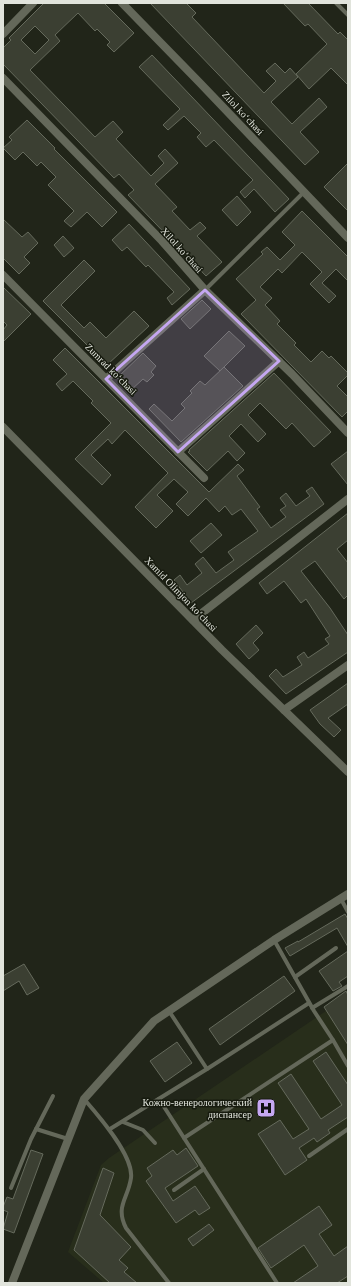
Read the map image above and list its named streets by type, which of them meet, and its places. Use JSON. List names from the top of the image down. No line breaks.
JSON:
{"streets":{"street":["Zilol koʻchasi","Xilol koʻchasi","Zumrad koʻchasi","Xamid Olimjon koʻchasi"]},"places":{"hospital":["Кожно-венерологический диспансер"]}}
